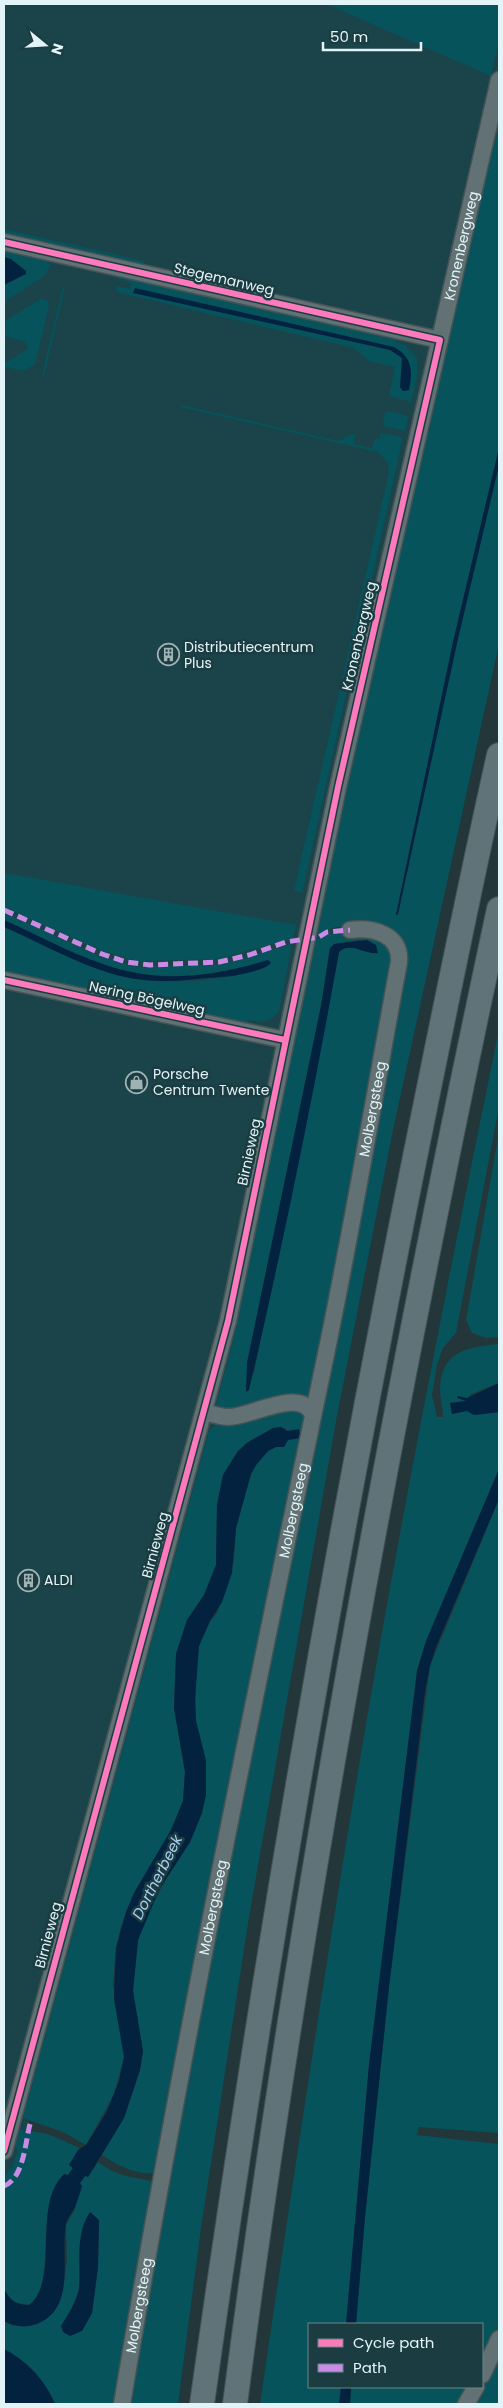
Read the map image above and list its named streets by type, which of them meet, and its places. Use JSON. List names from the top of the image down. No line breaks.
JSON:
{"streets":{"street":["Kronenbergweg","Stegemanweg","Nering Bögelweg","Molbergsteeg","Birnieweg"]},"crossings":[["Kronenbergweg","Stegemanweg"],["Kronenbergweg","Birnieweg"],["Nering Bögelweg","Birnieweg"]],"water":["Dortherbeek"],"places":{"building":["Distributiecentrum Plus","ALDI"],"shop":["Porsche Centrum Twente"]},"legend":["Cycle path","Path"],"scale_bar":"50 m","north":"right"}
